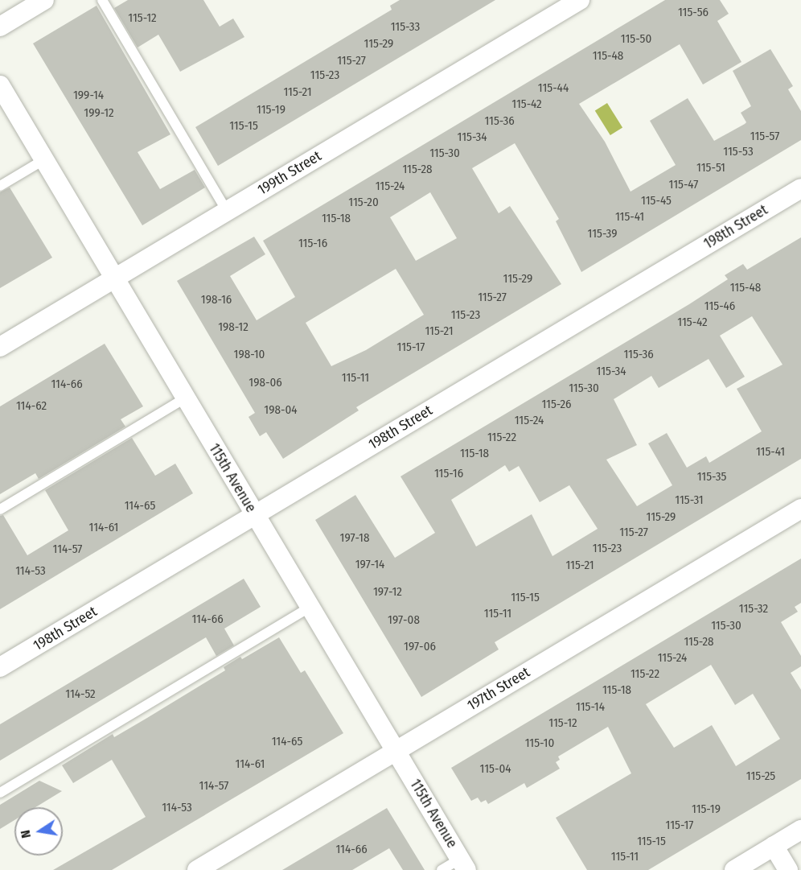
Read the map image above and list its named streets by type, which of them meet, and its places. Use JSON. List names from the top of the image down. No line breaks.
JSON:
{"streets":{"street":["199th Street","198th Street","115th Avenue","197th Street"]},"crossings":[["199th Street","115th Avenue"],["198th Street","115th Avenue"],["115th Avenue","197th Street"]],"house_numbers":["115-56","115-12","115-33","115-50","115-29","115-48","115-27","115-23","115-44","115-21","199-14","115-42","115-19","199-12","115-36","115-15","115-57","115-34","115-53","115-30","115-51","115-28","115-47","115-24","115-45","115-20","115-41","115-18","115-39","115-16","115-29","115-48","115-27","198-16","115-46","115-23","115-42","198-12","115-21","115-17","198-10","115-36","115-34","115-11","198-06","114-66","115-30","115-26","114-62","198-04","115-24","115-22","115-41","115-18","115-16","115-35","115-31","114-65","115-29","114-61","115-27","197-18","115-23","114-57","197-14","115-21","114-53","197-12","115-15","115-32","115-11","114-66","197-08","115-30","115-28","197-06","115-24","115-22","115-18","114-52","115-14","115-12","114-65","115-10","114-61","115-04","115-25","114-57","114-53","115-19","115-17","115-15","114-66","115-11"],"north":"left"}
